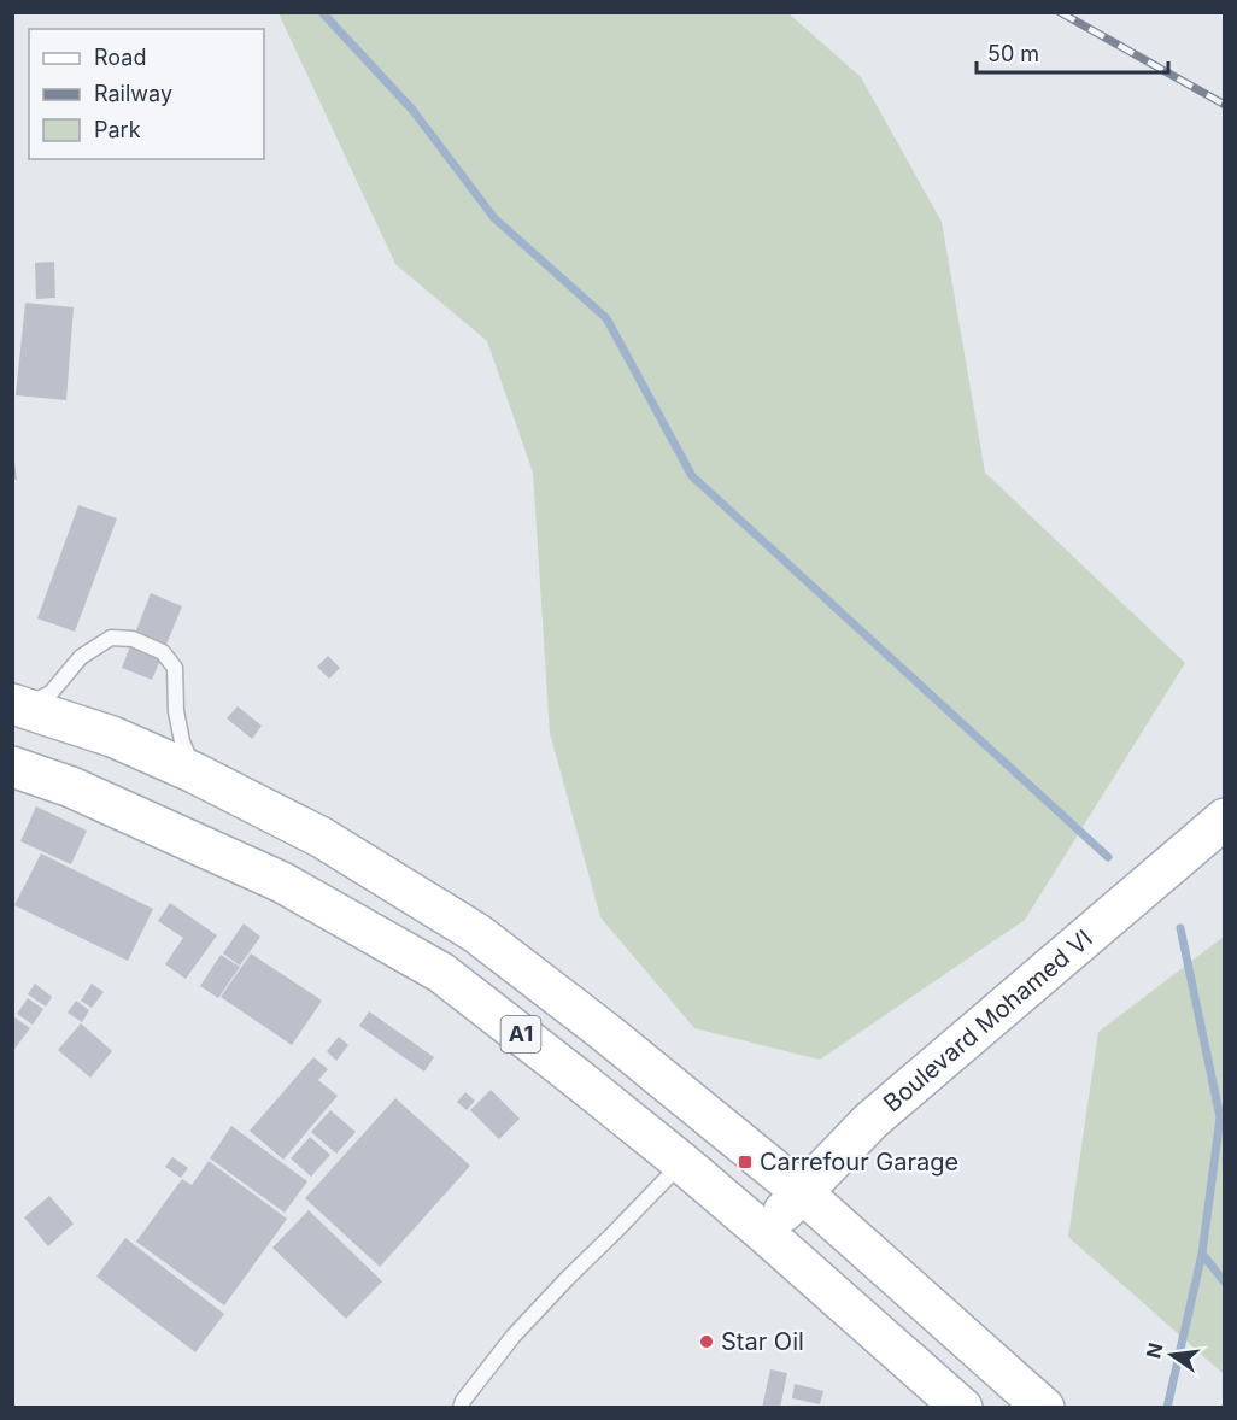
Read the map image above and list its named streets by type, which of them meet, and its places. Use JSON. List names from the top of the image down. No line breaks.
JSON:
{"streets":{"main road":["Boulevard Mohamed VI","A1"]},"crossings":[["Boulevard Mohamed VI","A1"]],"places":{"transit":["Carrefour Garage"],"other":["Star Oil"]},"legend":["Road","Railway","Park"],"scale_bar":"50 m","north":"left"}
